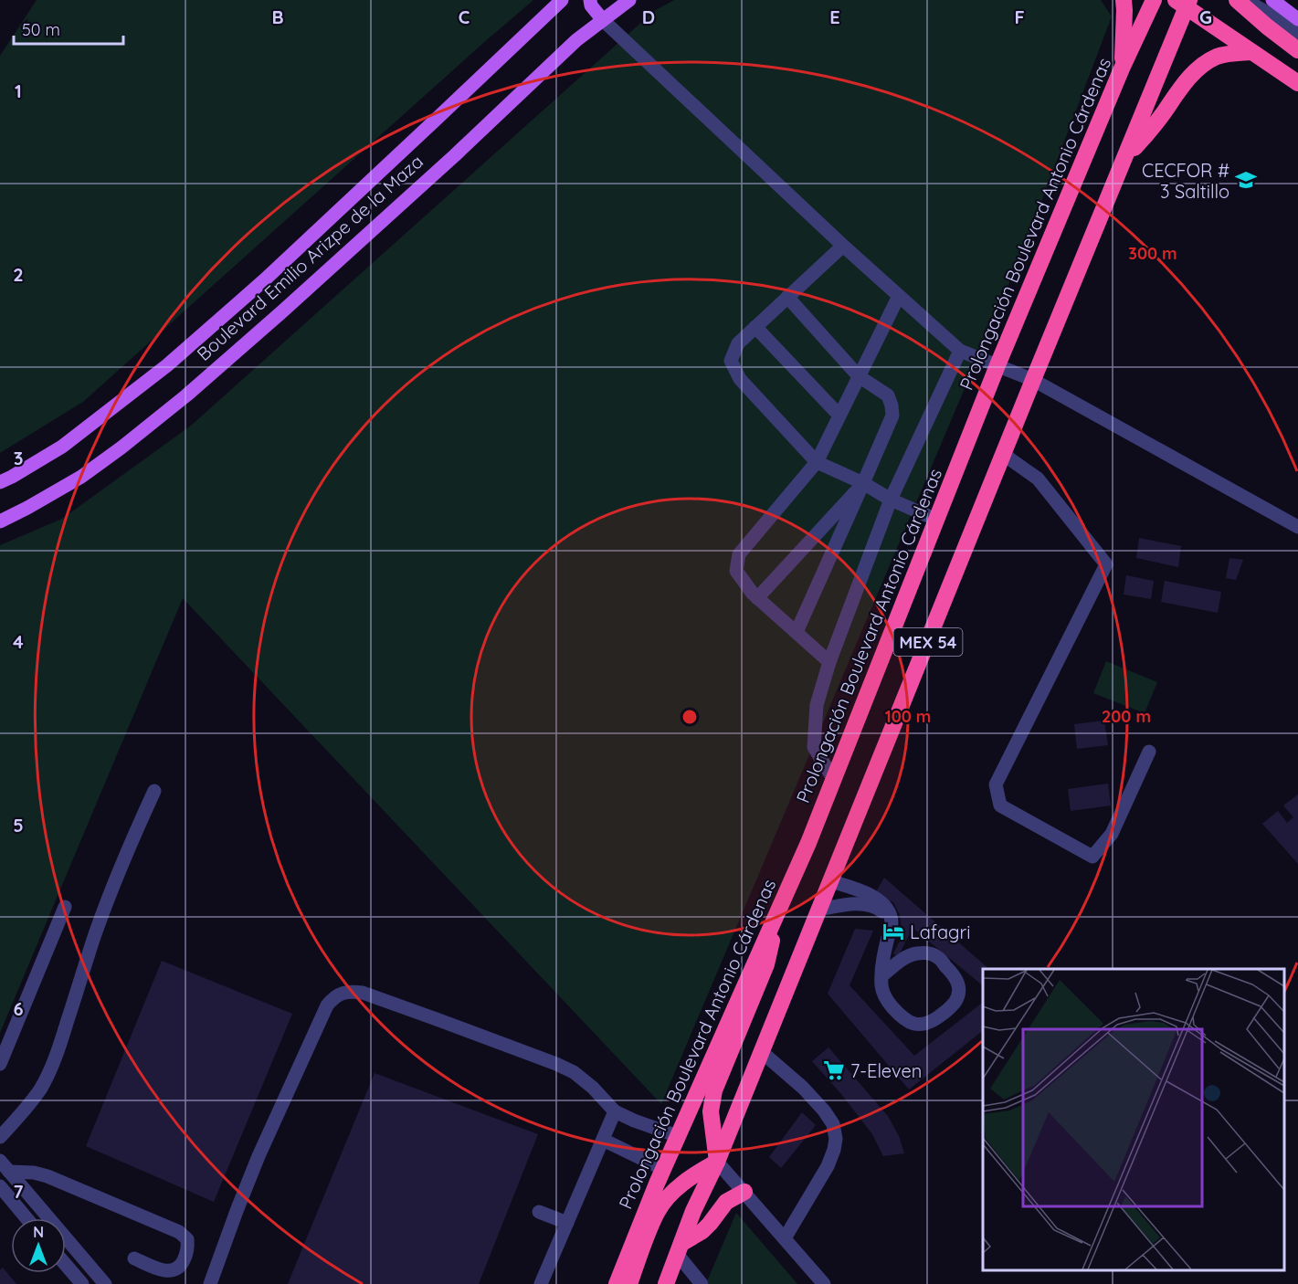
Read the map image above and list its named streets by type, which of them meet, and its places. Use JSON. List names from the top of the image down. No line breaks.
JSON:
{"streets":{"highway":["Prolongación Boulevard Antonio Cárdenas","MEX 54"],"main road":["Boulevard Emilio Arizpe de la Maza"]},"places":{"school or university":["CECFOR # 3 Saltillo"],"hotel":["Lafagri"],"supermarket":["7-Eleven"]},"scale_bar":"50 m","north":"top","grid":{"columns":["B","C","D","E","F","G"],"rows":["1","2","3","4","5","6","7"]},"rings":["300 m","100 m","200 m"]}
